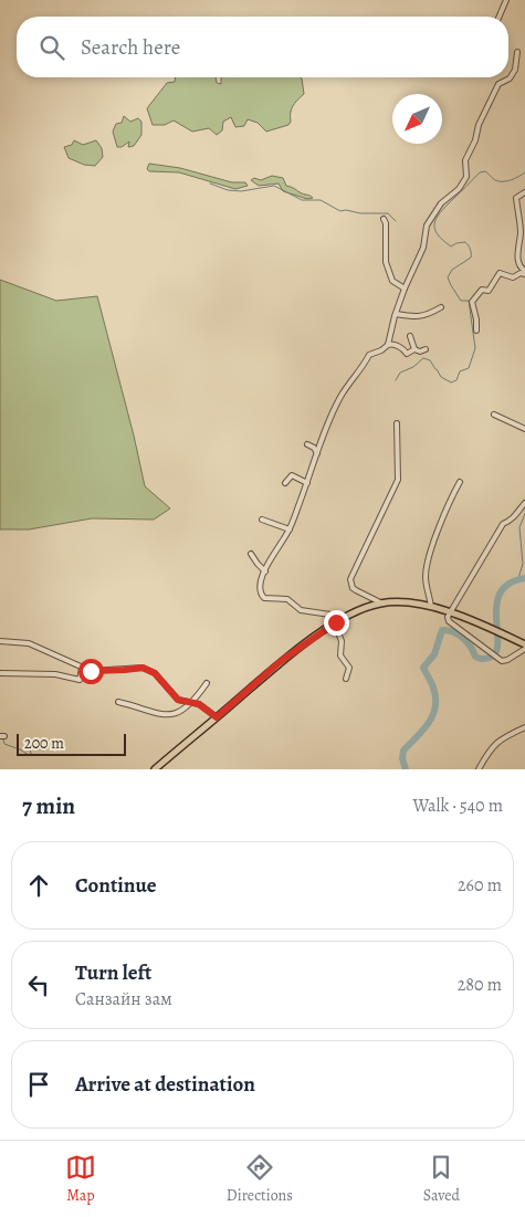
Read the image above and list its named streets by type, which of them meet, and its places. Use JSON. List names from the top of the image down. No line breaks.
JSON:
{"scale_bar":"200 m","north":"bottom left","page":{"search":"Search here","scale":"200 m","heading":["7 min","Walk · 540 m"],"list":[["Continue","260 m"],["Turn left","Санзайн зам","280 m"],"Arrive at destination"],"nav":["Map","Directions","Saved"]}}
